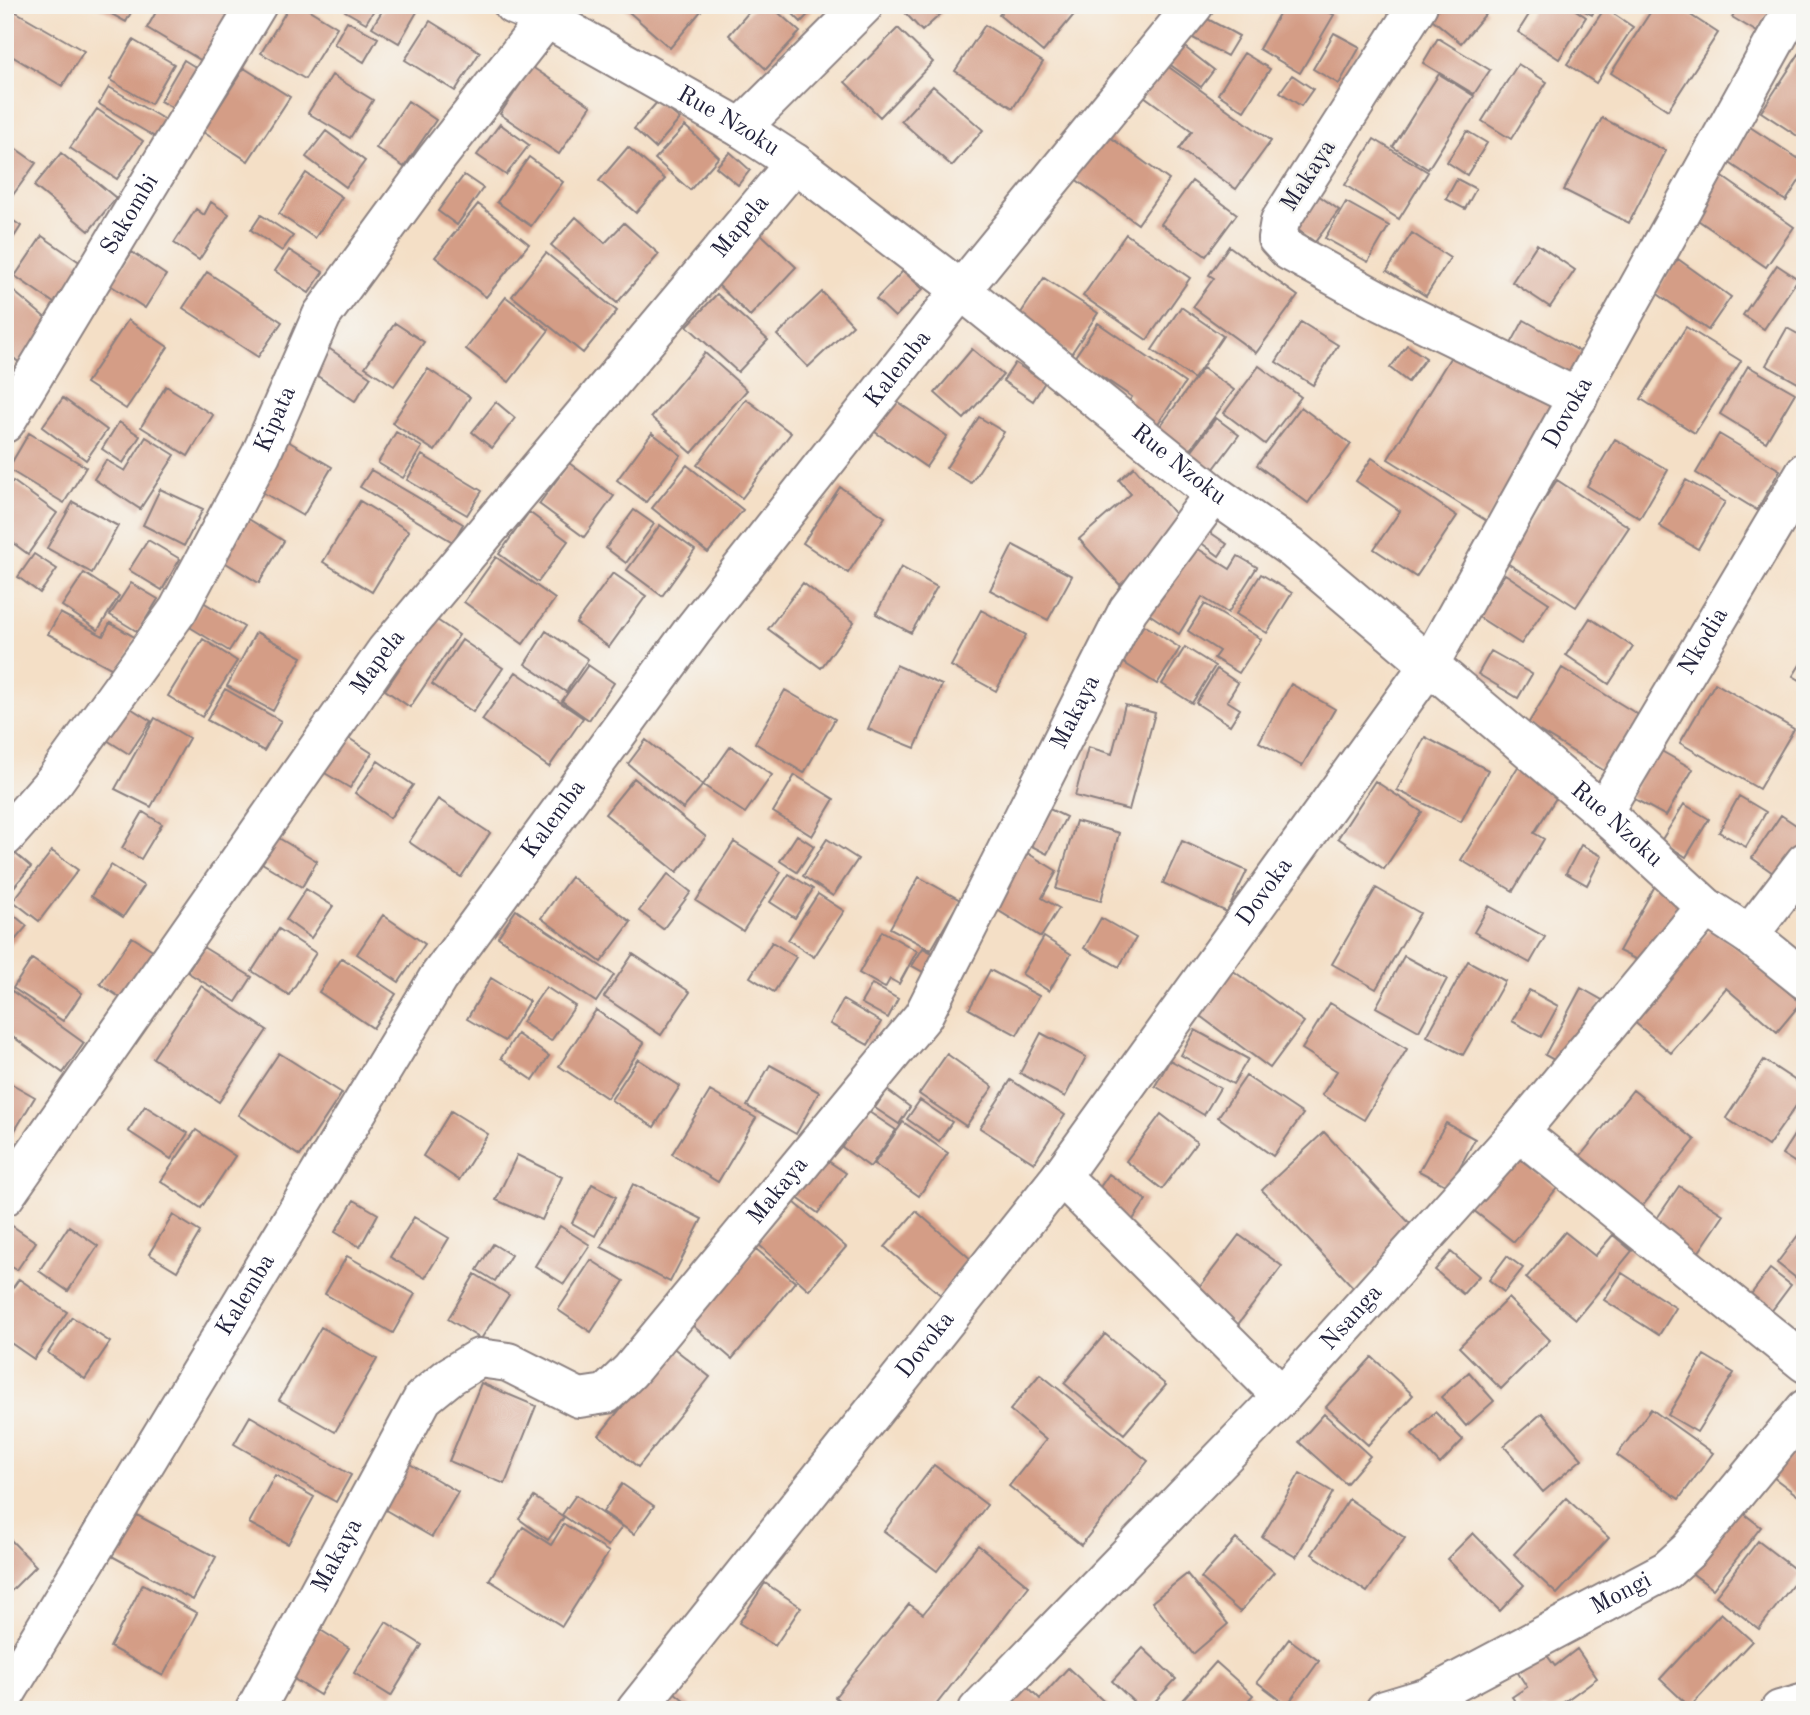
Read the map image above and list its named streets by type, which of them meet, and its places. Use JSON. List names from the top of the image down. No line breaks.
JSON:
{"streets":{"street":["Rue Nzoku","Makaya","Sakombi","Mapela","Kalemba","Dovoka","Kipata","Nkodia","Nsanga","Mongi"]},"crossings":[["Rue Nzoku","Makaya"],["Rue Nzoku","Mapela"],["Rue Nzoku","Kalemba"],["Rue Nzoku","Dovoka"],["Rue Nzoku","Kipata"],["Rue Nzoku","Nkodia"],["Rue Nzoku","Nsanga"],["Makaya","Dovoka"]]}
